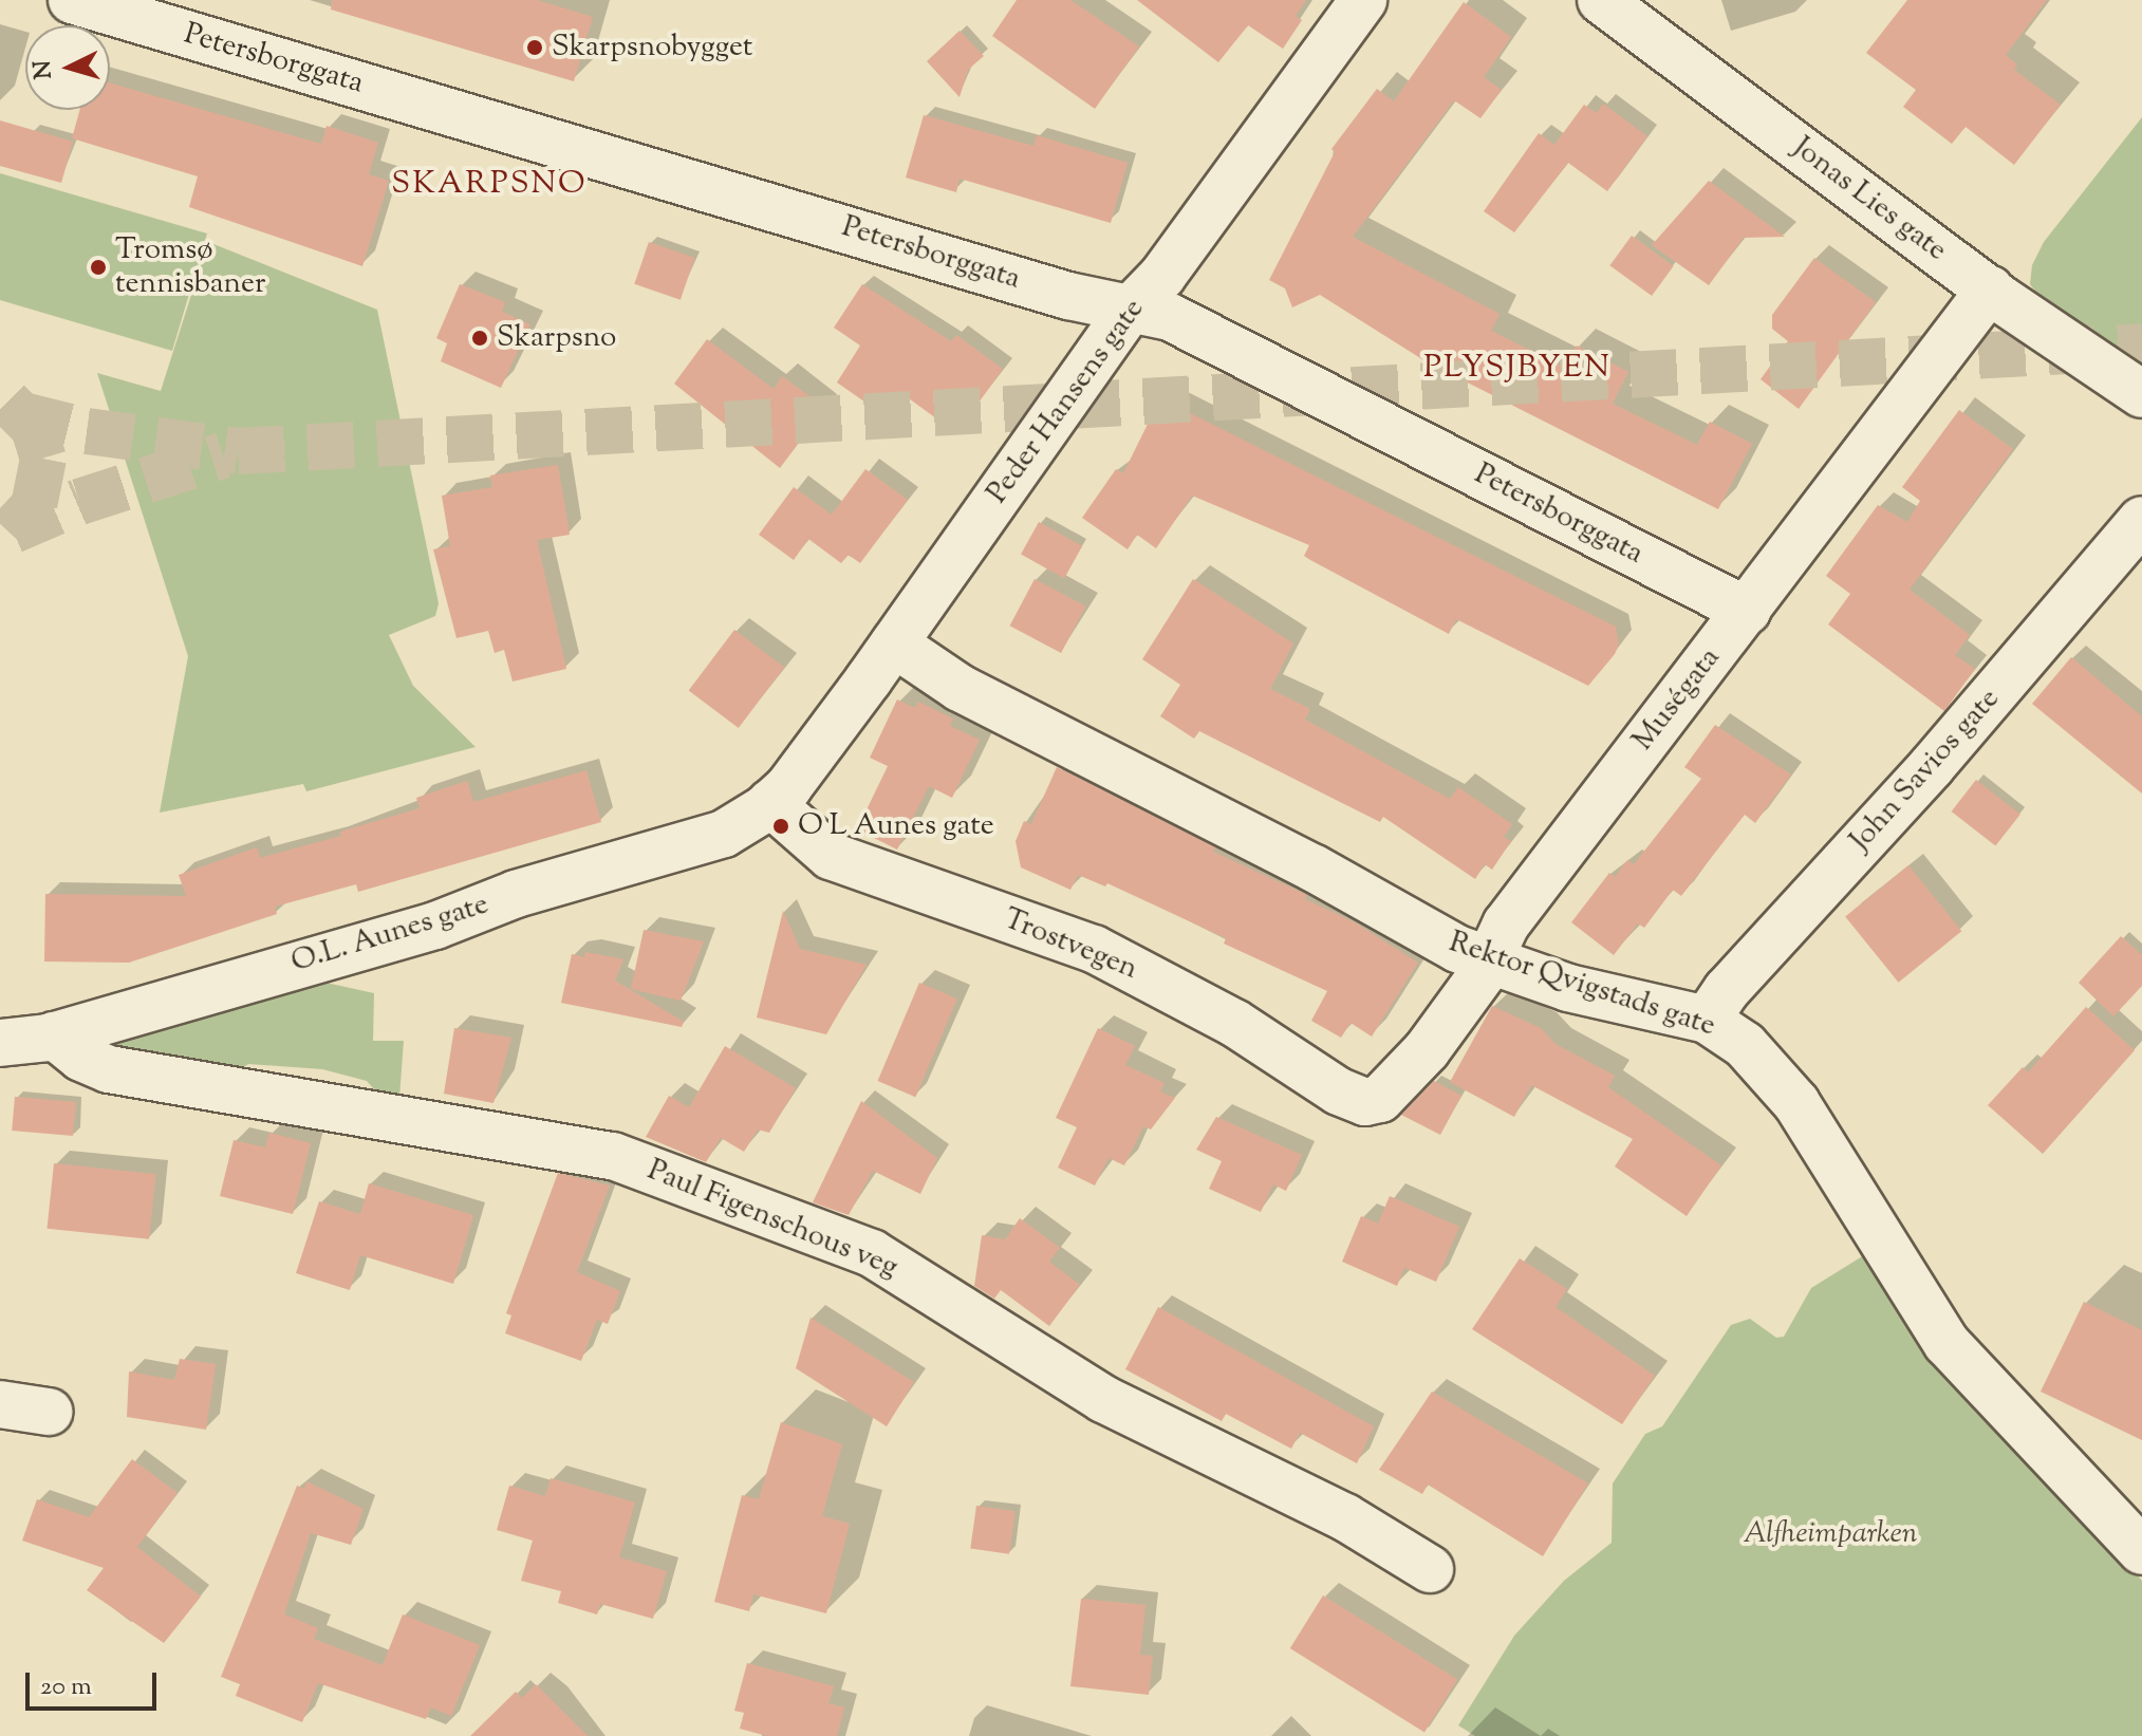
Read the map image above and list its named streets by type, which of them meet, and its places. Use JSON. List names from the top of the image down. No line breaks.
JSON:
{"streets":{"street":["Petersborggata","Jonas Lies gate","Peder Hansens gate","Muségata","John Savios gate","O.L. Aunes gate","Trostvegen","Rektor Qvigstads gate","Paul Figenschous veg"]},"crossings":[["Petersborggata","Peder Hansens gate"],["Petersborggata","Muségata"],["Jonas Lies gate","Muségata"],["Peder Hansens gate","O.L. Aunes gate"],["Peder Hansens gate","Trostvegen"],["Peder Hansens gate","Rektor Qvigstads gate"],["Muségata","Trostvegen"],["Muségata","Rektor Qvigstads gate"],["John Savios gate","Rektor Qvigstads gate"],["O.L. Aunes gate","Trostvegen"],["O.L. Aunes gate","Paul Figenschous veg"]],"districts":["SKARPSNO","PLYSJBYEN"],"parks":["Alfheimparken"],"places":["Skarpsnobygget","Tromsø tennisbaner","Skarpsno","O L Aunes gate"],"scale_bar":"20 m","north":"left"}
